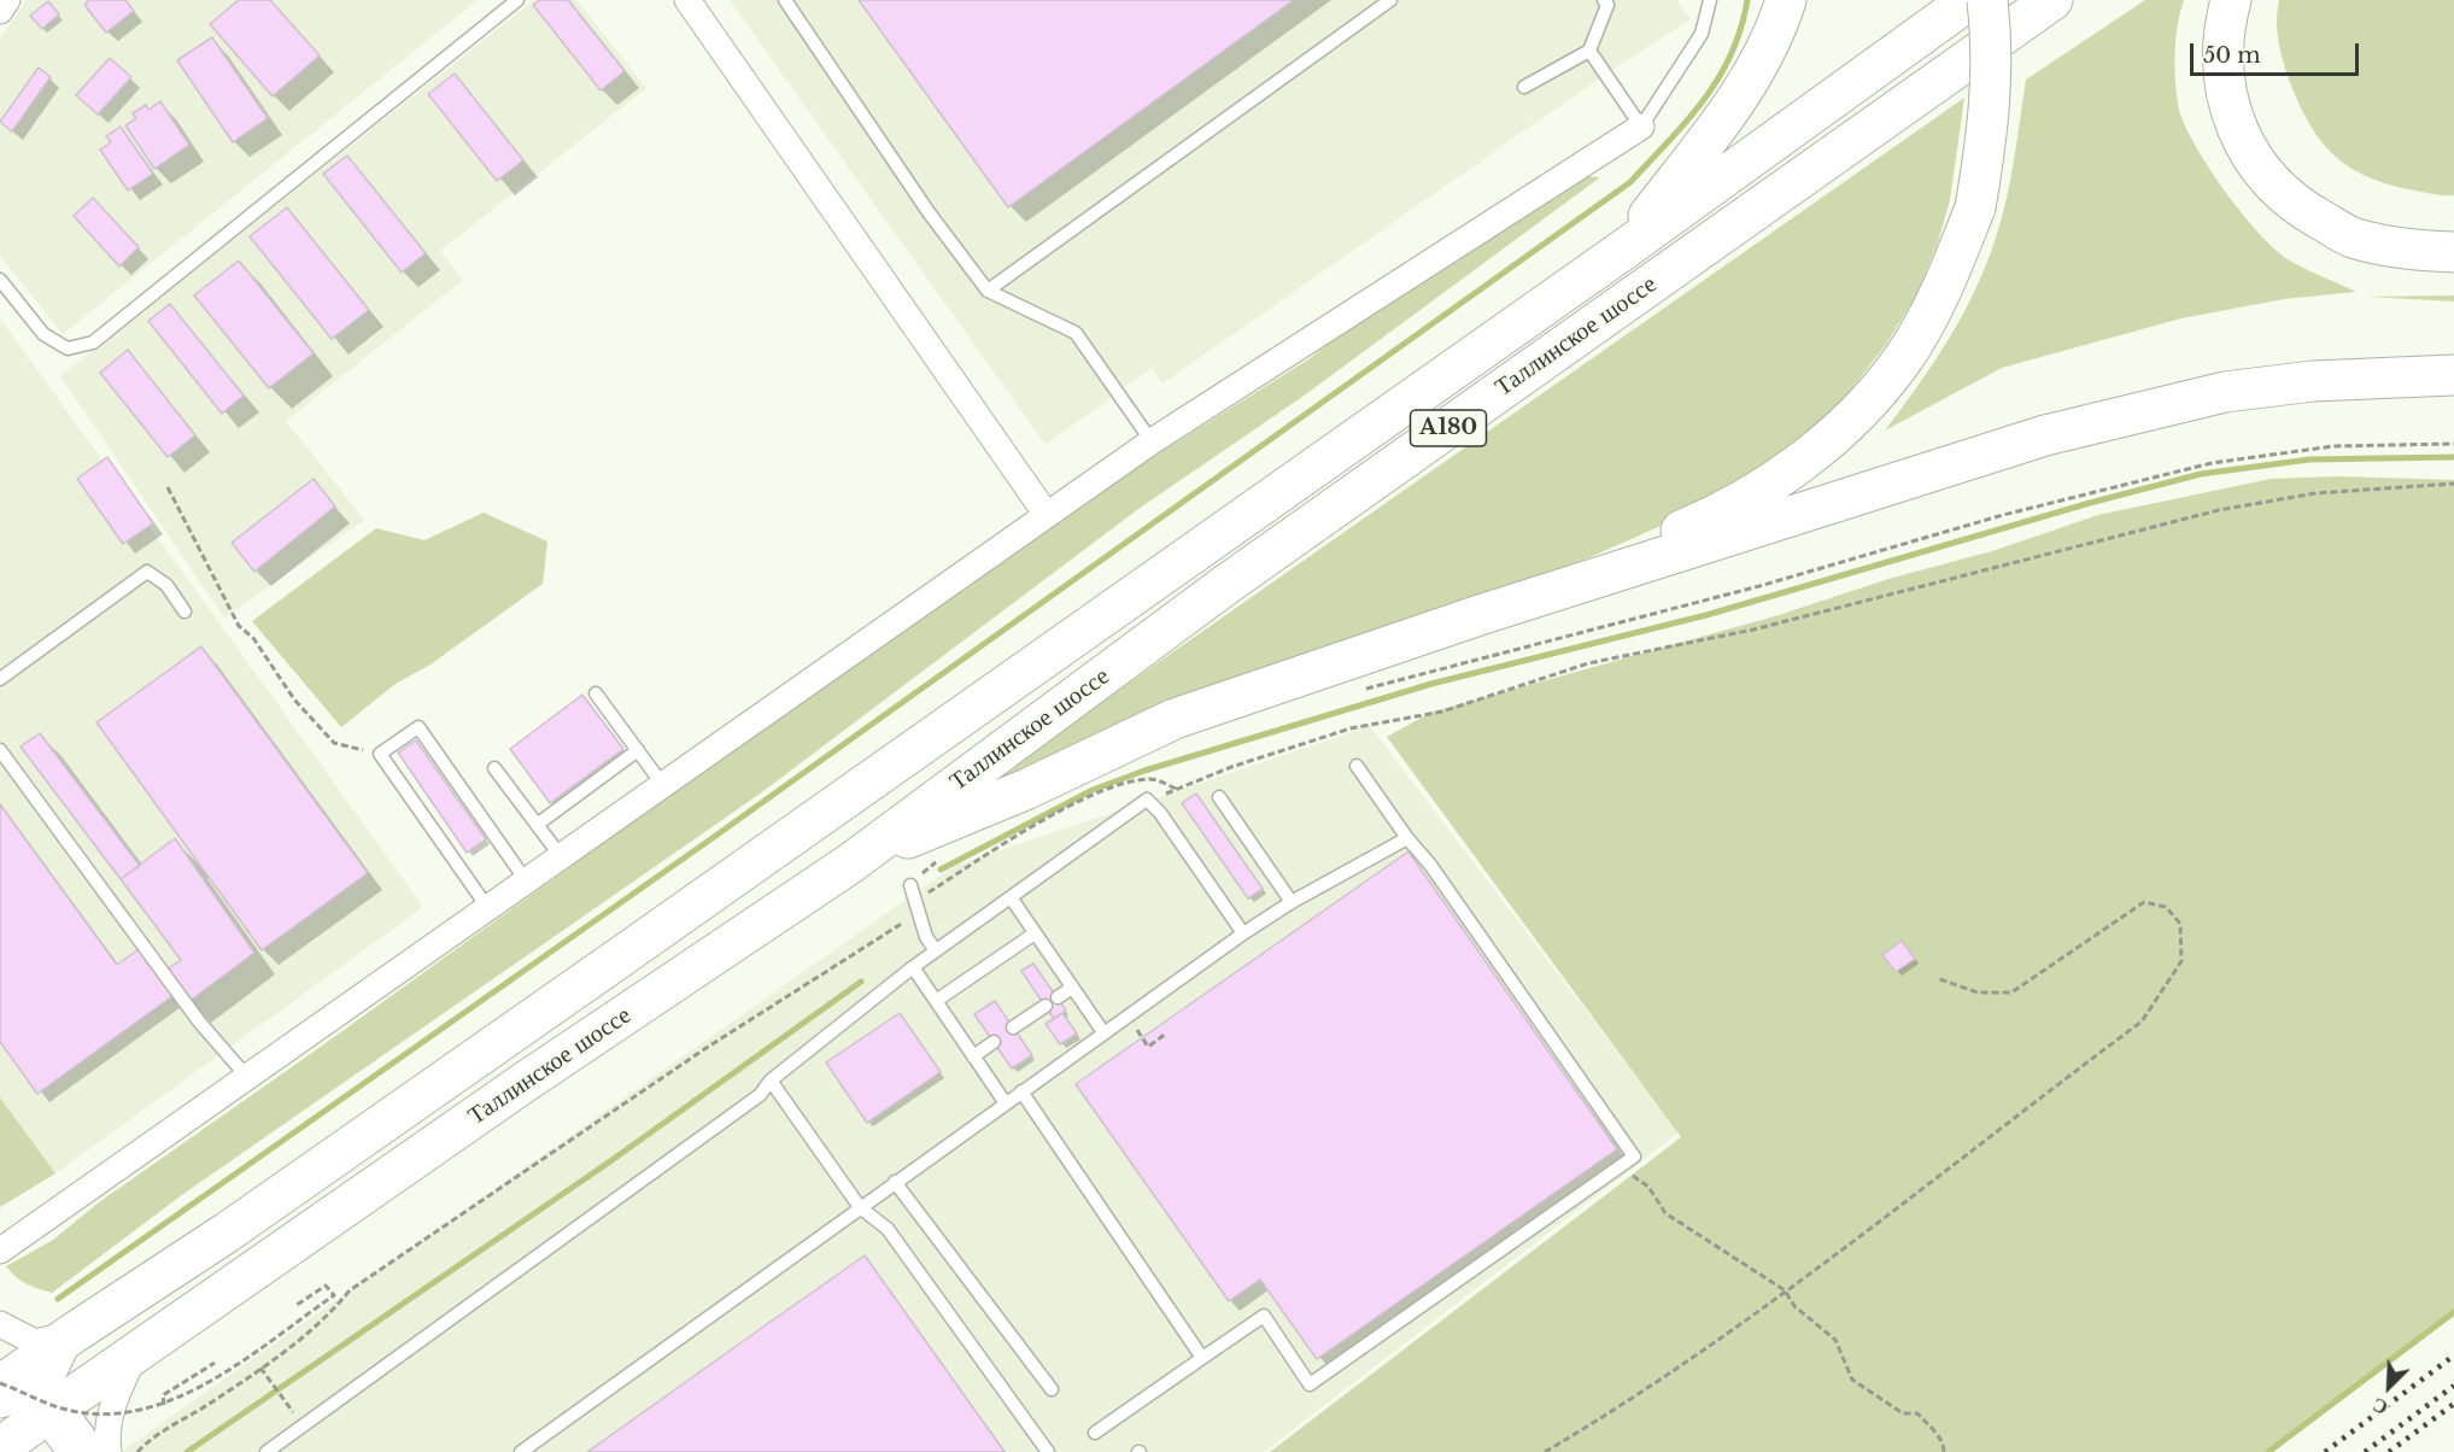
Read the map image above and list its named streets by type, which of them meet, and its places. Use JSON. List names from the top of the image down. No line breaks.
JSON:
{"streets":{"main road":["Таллинское шоссе","A180"]},"scale_bar":"50 m","north":"bottom left"}
